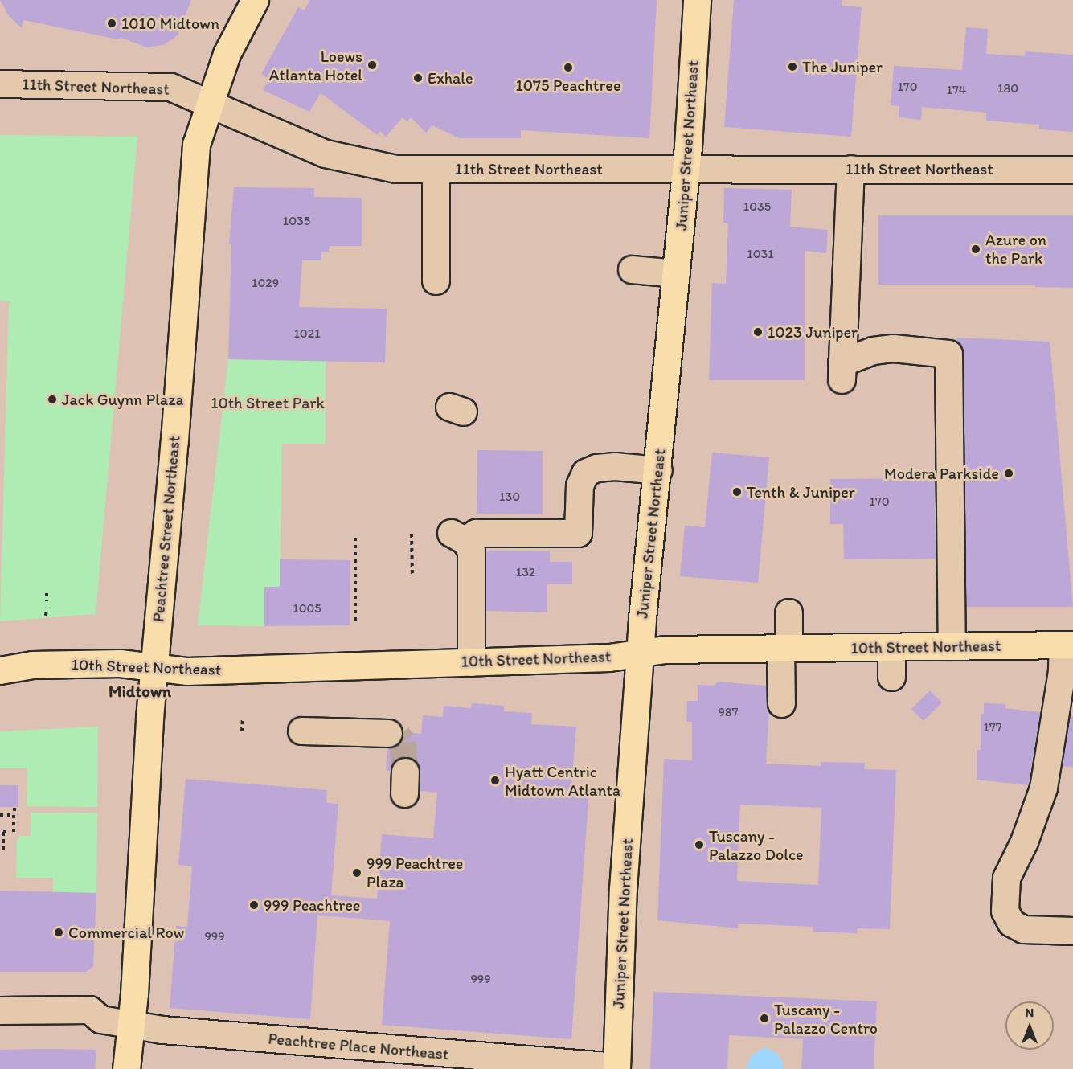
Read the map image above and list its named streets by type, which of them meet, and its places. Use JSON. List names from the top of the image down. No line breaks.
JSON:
{"streets":{"main road":["Juniper Street Northeast","Peachtree Street Northeast","10th Street Northeast"],"street":["11th Street Northeast","Peachtree Place Northeast"]},"crossings":[["11th Street Northeast","Juniper Street Northeast"],["11th Street Northeast","Peachtree Street Northeast"],["Juniper Street Northeast","10th Street Northeast"],["Juniper Street Northeast","Peachtree Place Northeast"],["Peachtree Street Northeast","10th Street Northeast"],["Peachtree Street Northeast","Peachtree Place Northeast"]],"districts":["Midtown"],"parks":["10th Street Park"],"places":["1010 Midtown","Loews Atlanta Hotel","The Juniper","1075 Peachtree","Exhale","Azure on the Park","1023 Juniper","Jack Guynn Plaza","Modera Parkside","Tenth & Juniper","Hyatt Centric Midtown Atlanta","Tuscany - Palazzo Dolce","999 Peachtree Plaza","999 Peachtree","Commercial Row","Tuscany - Palazzo Centro"],"house_numbers":["170","180","174","1035","1035","1031","1029","1021","130","170","132","1005","987","177","999","999"],"north":"top"}
